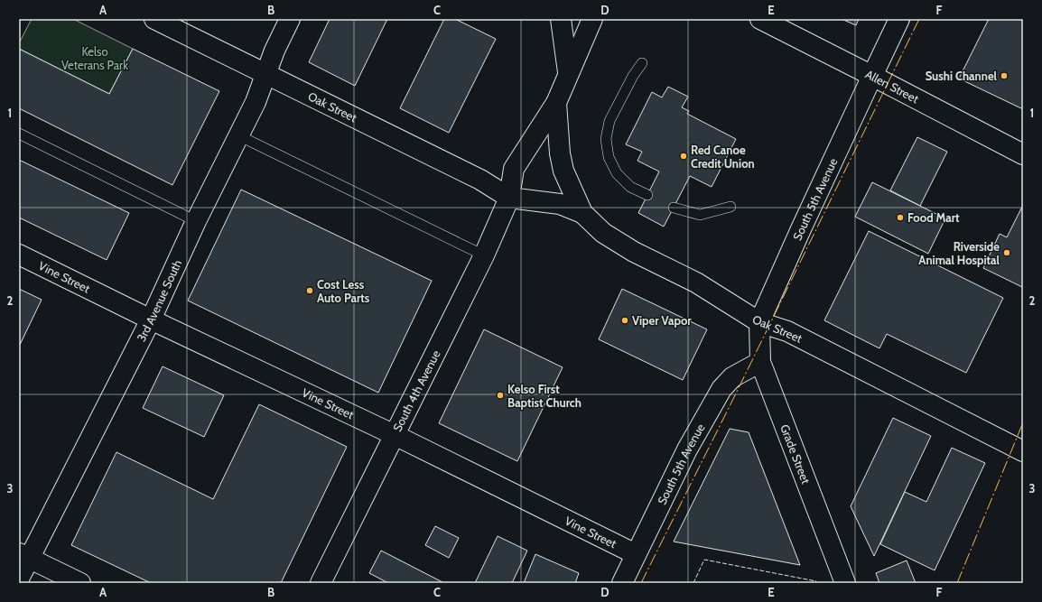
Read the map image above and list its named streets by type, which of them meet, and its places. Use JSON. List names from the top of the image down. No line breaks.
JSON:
{"streets":{"street":["Allen Street","Oak Street","South 5th Avenue","Vine Street","3rd Avenue South","South 4th Avenue","Grade Street"]},"crossings":[["Allen Street","South 5th Avenue"],["Oak Street","South 5th Avenue"],["Oak Street","3rd Avenue South"],["Oak Street","South 4th Avenue"],["Oak Street","Grade Street"],["South 5th Avenue","Vine Street"],["South 5th Avenue","Grade Street"],["Vine Street","3rd Avenue South"],["Vine Street","South 4th Avenue"]],"parks":["Kelso Veterans Park"],"places":["Sushi Channel","Red Canoe Credit Union","Food Mart","Riverside Animal Hospital","Cost Less Auto Parts","Viper Vapor","Kelso First Baptist Church"],"grid":{"columns":["A","B","C","D","E","F"],"rows":["1","2","3"]}}
